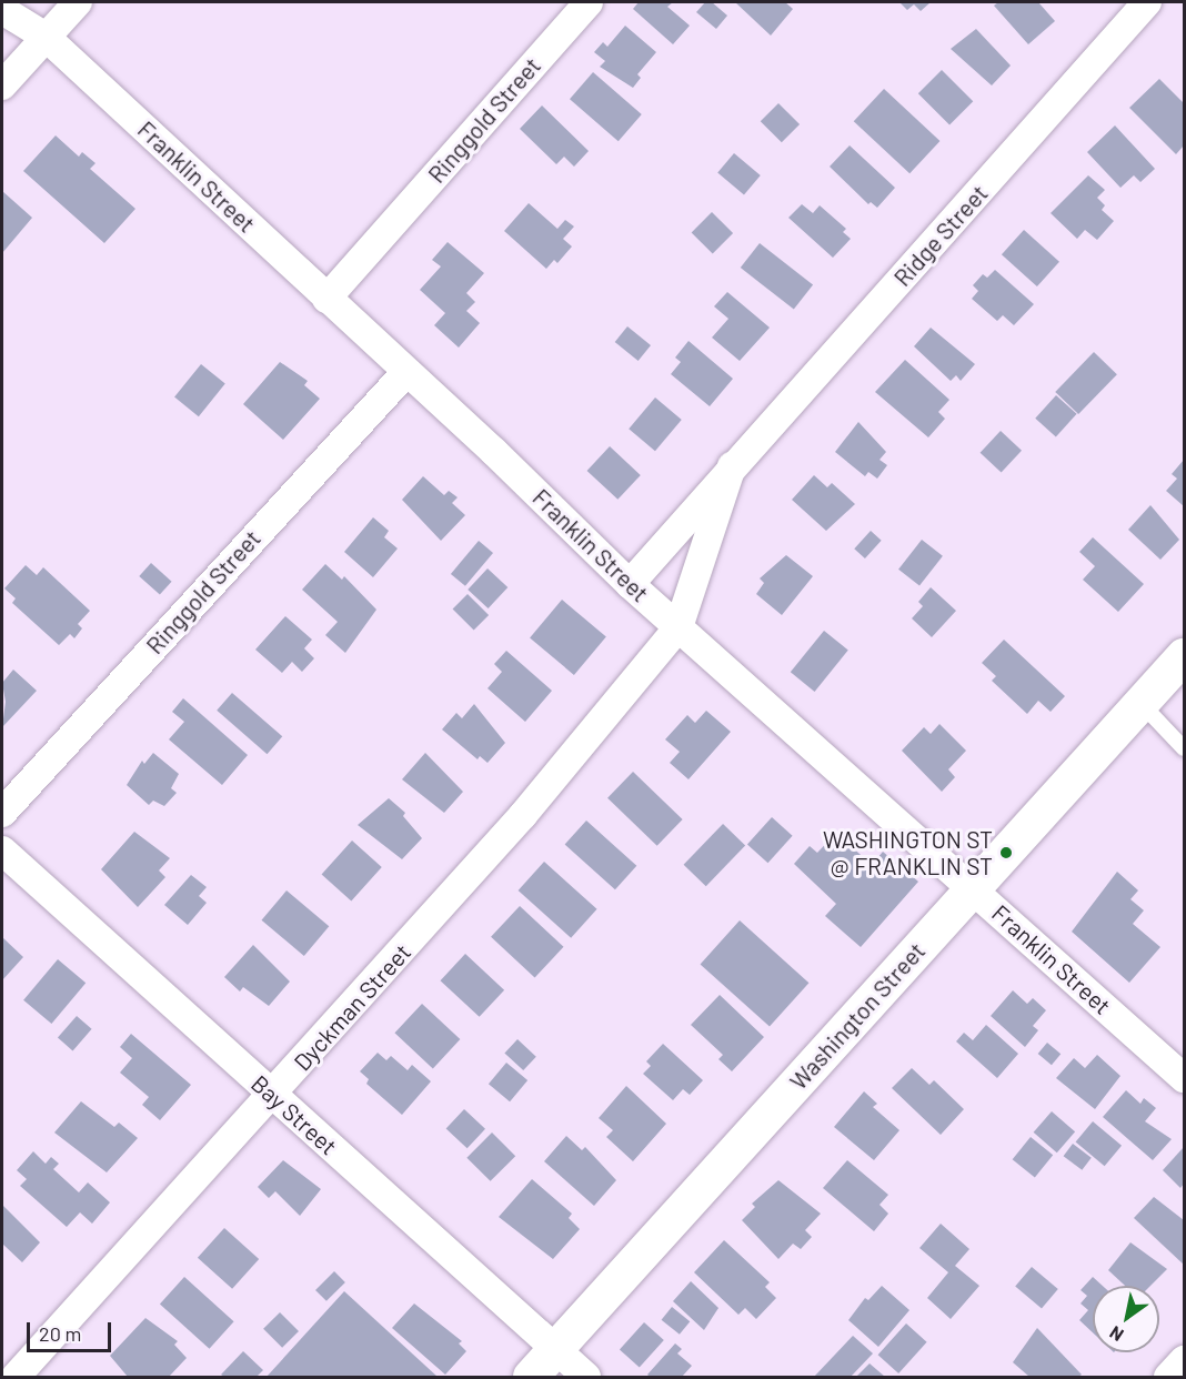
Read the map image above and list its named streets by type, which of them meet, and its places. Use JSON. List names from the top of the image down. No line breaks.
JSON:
{"streets":{"street":["Ringgold Street","Franklin Street","Ridge Street","Dyckman Street","Washington Street","Bay Street"]},"crossings":[["Ringgold Street","Franklin Street"],["Franklin Street","Ridge Street"],["Franklin Street","Dyckman Street"],["Franklin Street","Washington Street"],["Ridge Street","Dyckman Street"],["Dyckman Street","Bay Street"],["Washington Street","Bay Street"]],"places":["WASHINGTON ST @ FRANKLIN ST"],"scale_bar":"20 m","north":"bottom left"}
